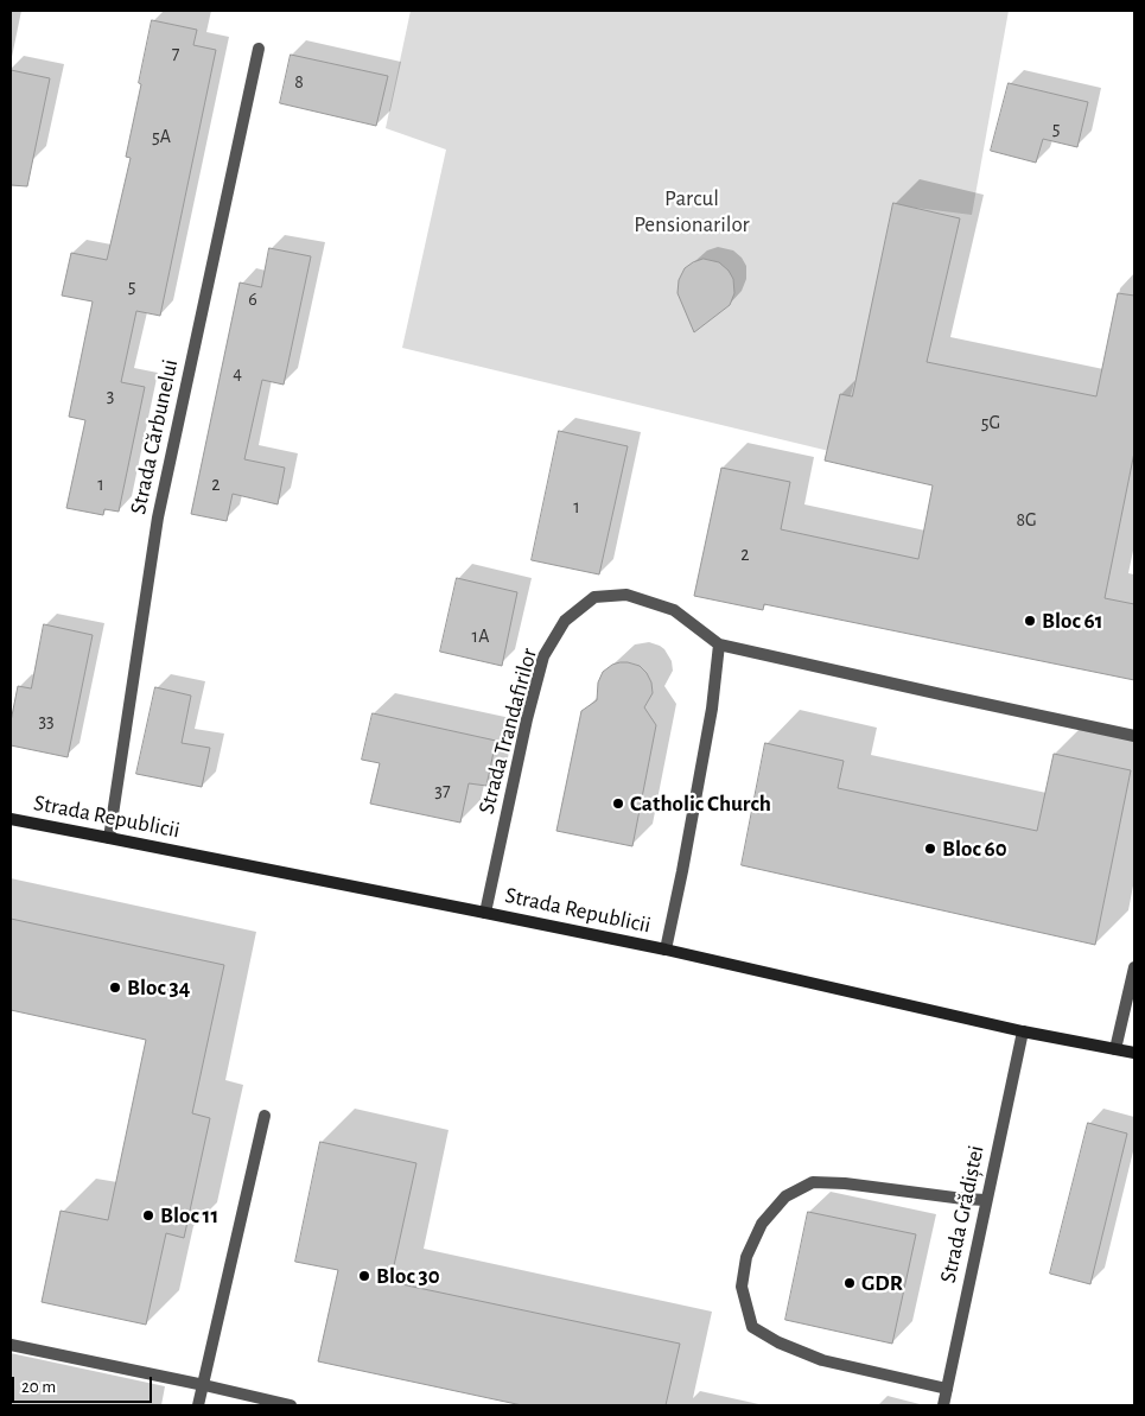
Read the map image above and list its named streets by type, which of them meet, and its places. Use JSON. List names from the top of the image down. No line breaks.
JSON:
{"streets":{"main road":["Strada Republicii"],"street":["Strada Cărbunelui","Strada Trandafirilor","Strada Grădiștei"]},"crossings":[["Strada Cărbunelui","Strada Republicii"],["Strada Trandafirilor","Strada Republicii"],["Strada Republicii","Strada Grădiștei"]],"parks":["Parcul Pensionarilor"],"places":["Bloc 61","Catholic Church","Bloc 60","Bloc 34","Bloc 11","Bloc 30","GDR"],"house_numbers":["7","8","5","5A","5","6","4","3","5G","1","2","1","8G","2","1A","33","37"],"scale_bar":"20 m"}
